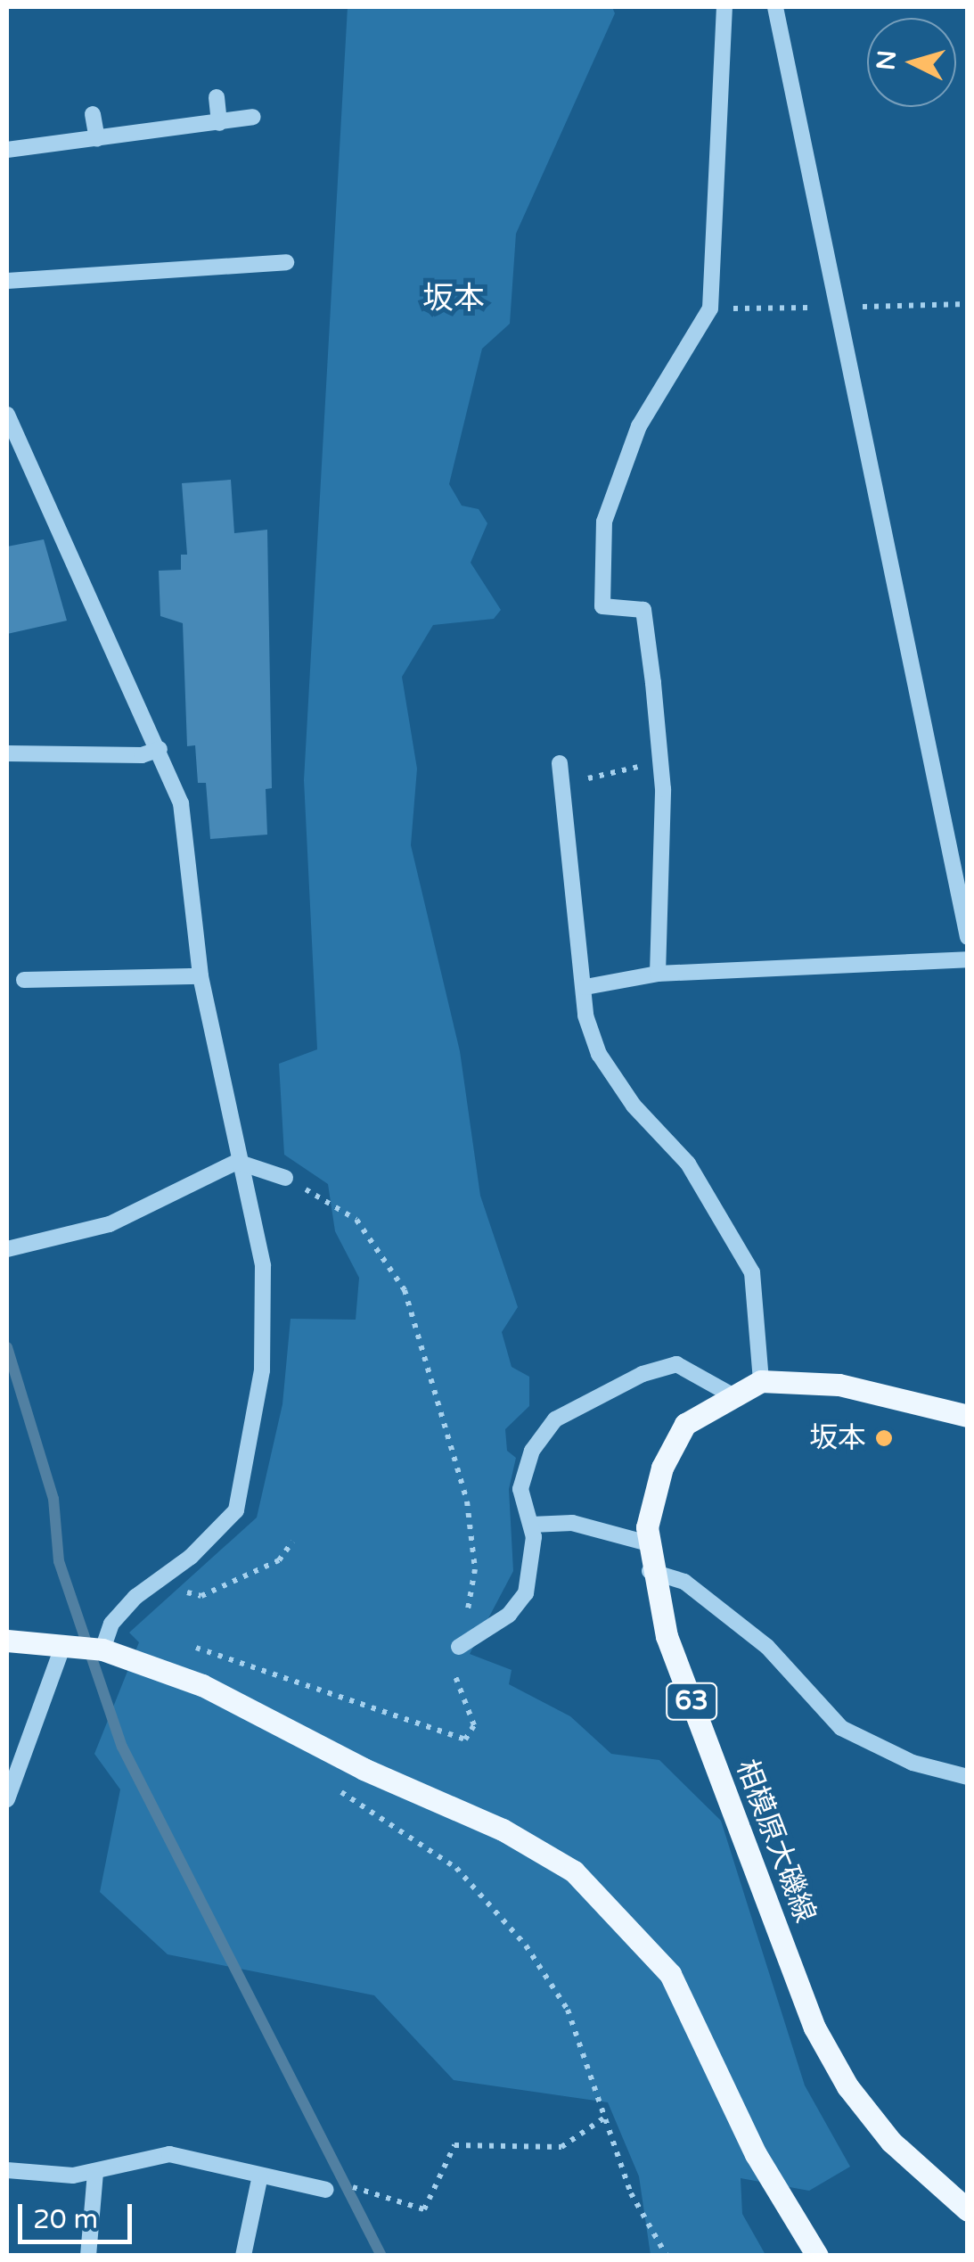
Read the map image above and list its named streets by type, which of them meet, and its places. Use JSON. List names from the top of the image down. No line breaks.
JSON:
{"streets":{"main road":["63","相模原大磯線"]},"districts":["坂本"],"places":["坂本"],"scale_bar":"20 m","north":"left"}
